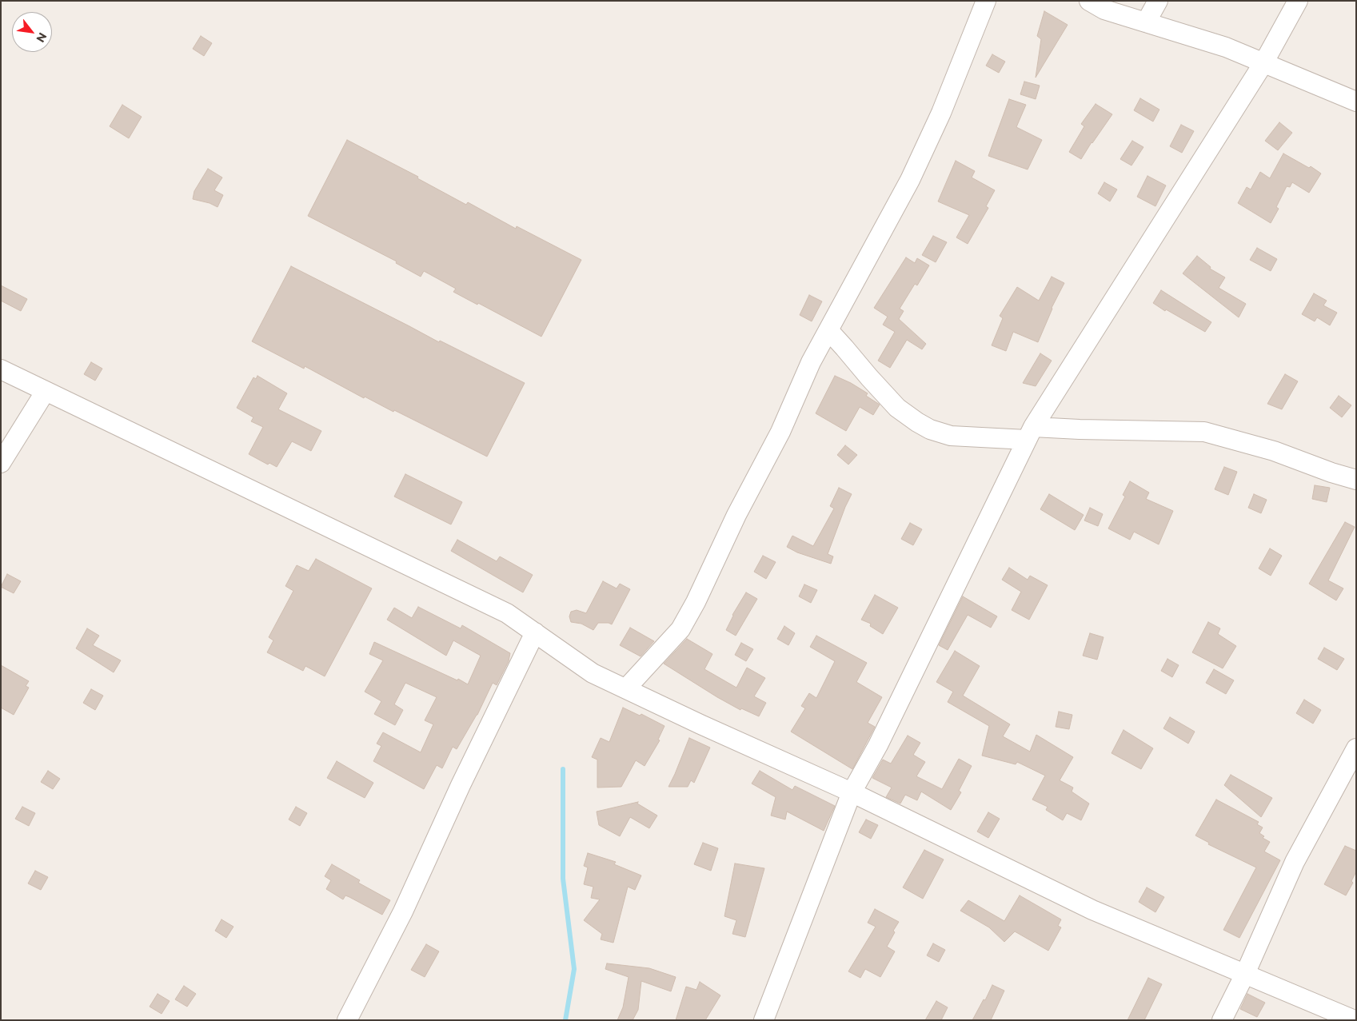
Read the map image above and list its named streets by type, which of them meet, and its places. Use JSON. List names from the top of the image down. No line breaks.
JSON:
{"north":"bottom right"}
